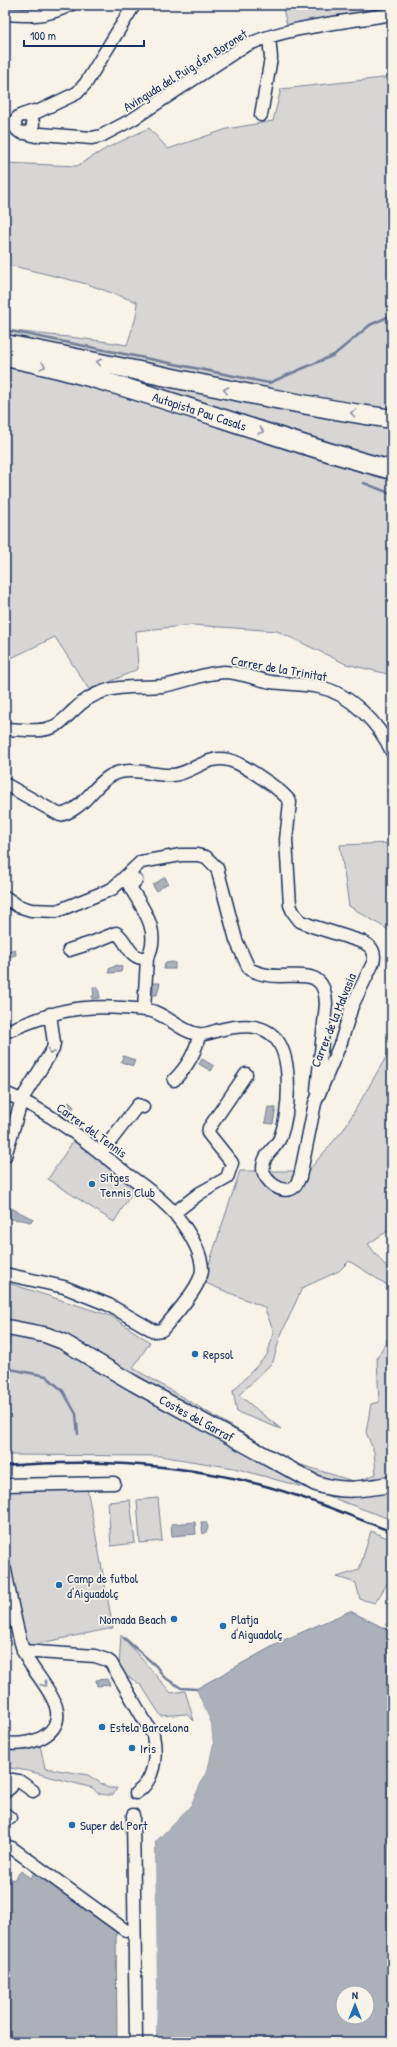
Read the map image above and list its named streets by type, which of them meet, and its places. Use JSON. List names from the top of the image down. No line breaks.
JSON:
{"streets":{"highway":["Autopista Pau Casals"],"main road":["Costes del Garraf"],"street":["Avinguda del Puig d'en Boronet","Carrer de la Trinitat","Carrer de la Malvasia","Carrer del Tennis"]},"places":["Sitges Tennis Club","Repsol","Camp de futbol d'Aiguadolç","Nomada Beach","Platja d'Aiguadolç","Estela Barcelona","Iris","Super del Port"],"scale_bar":"100 m","north":"top"}
